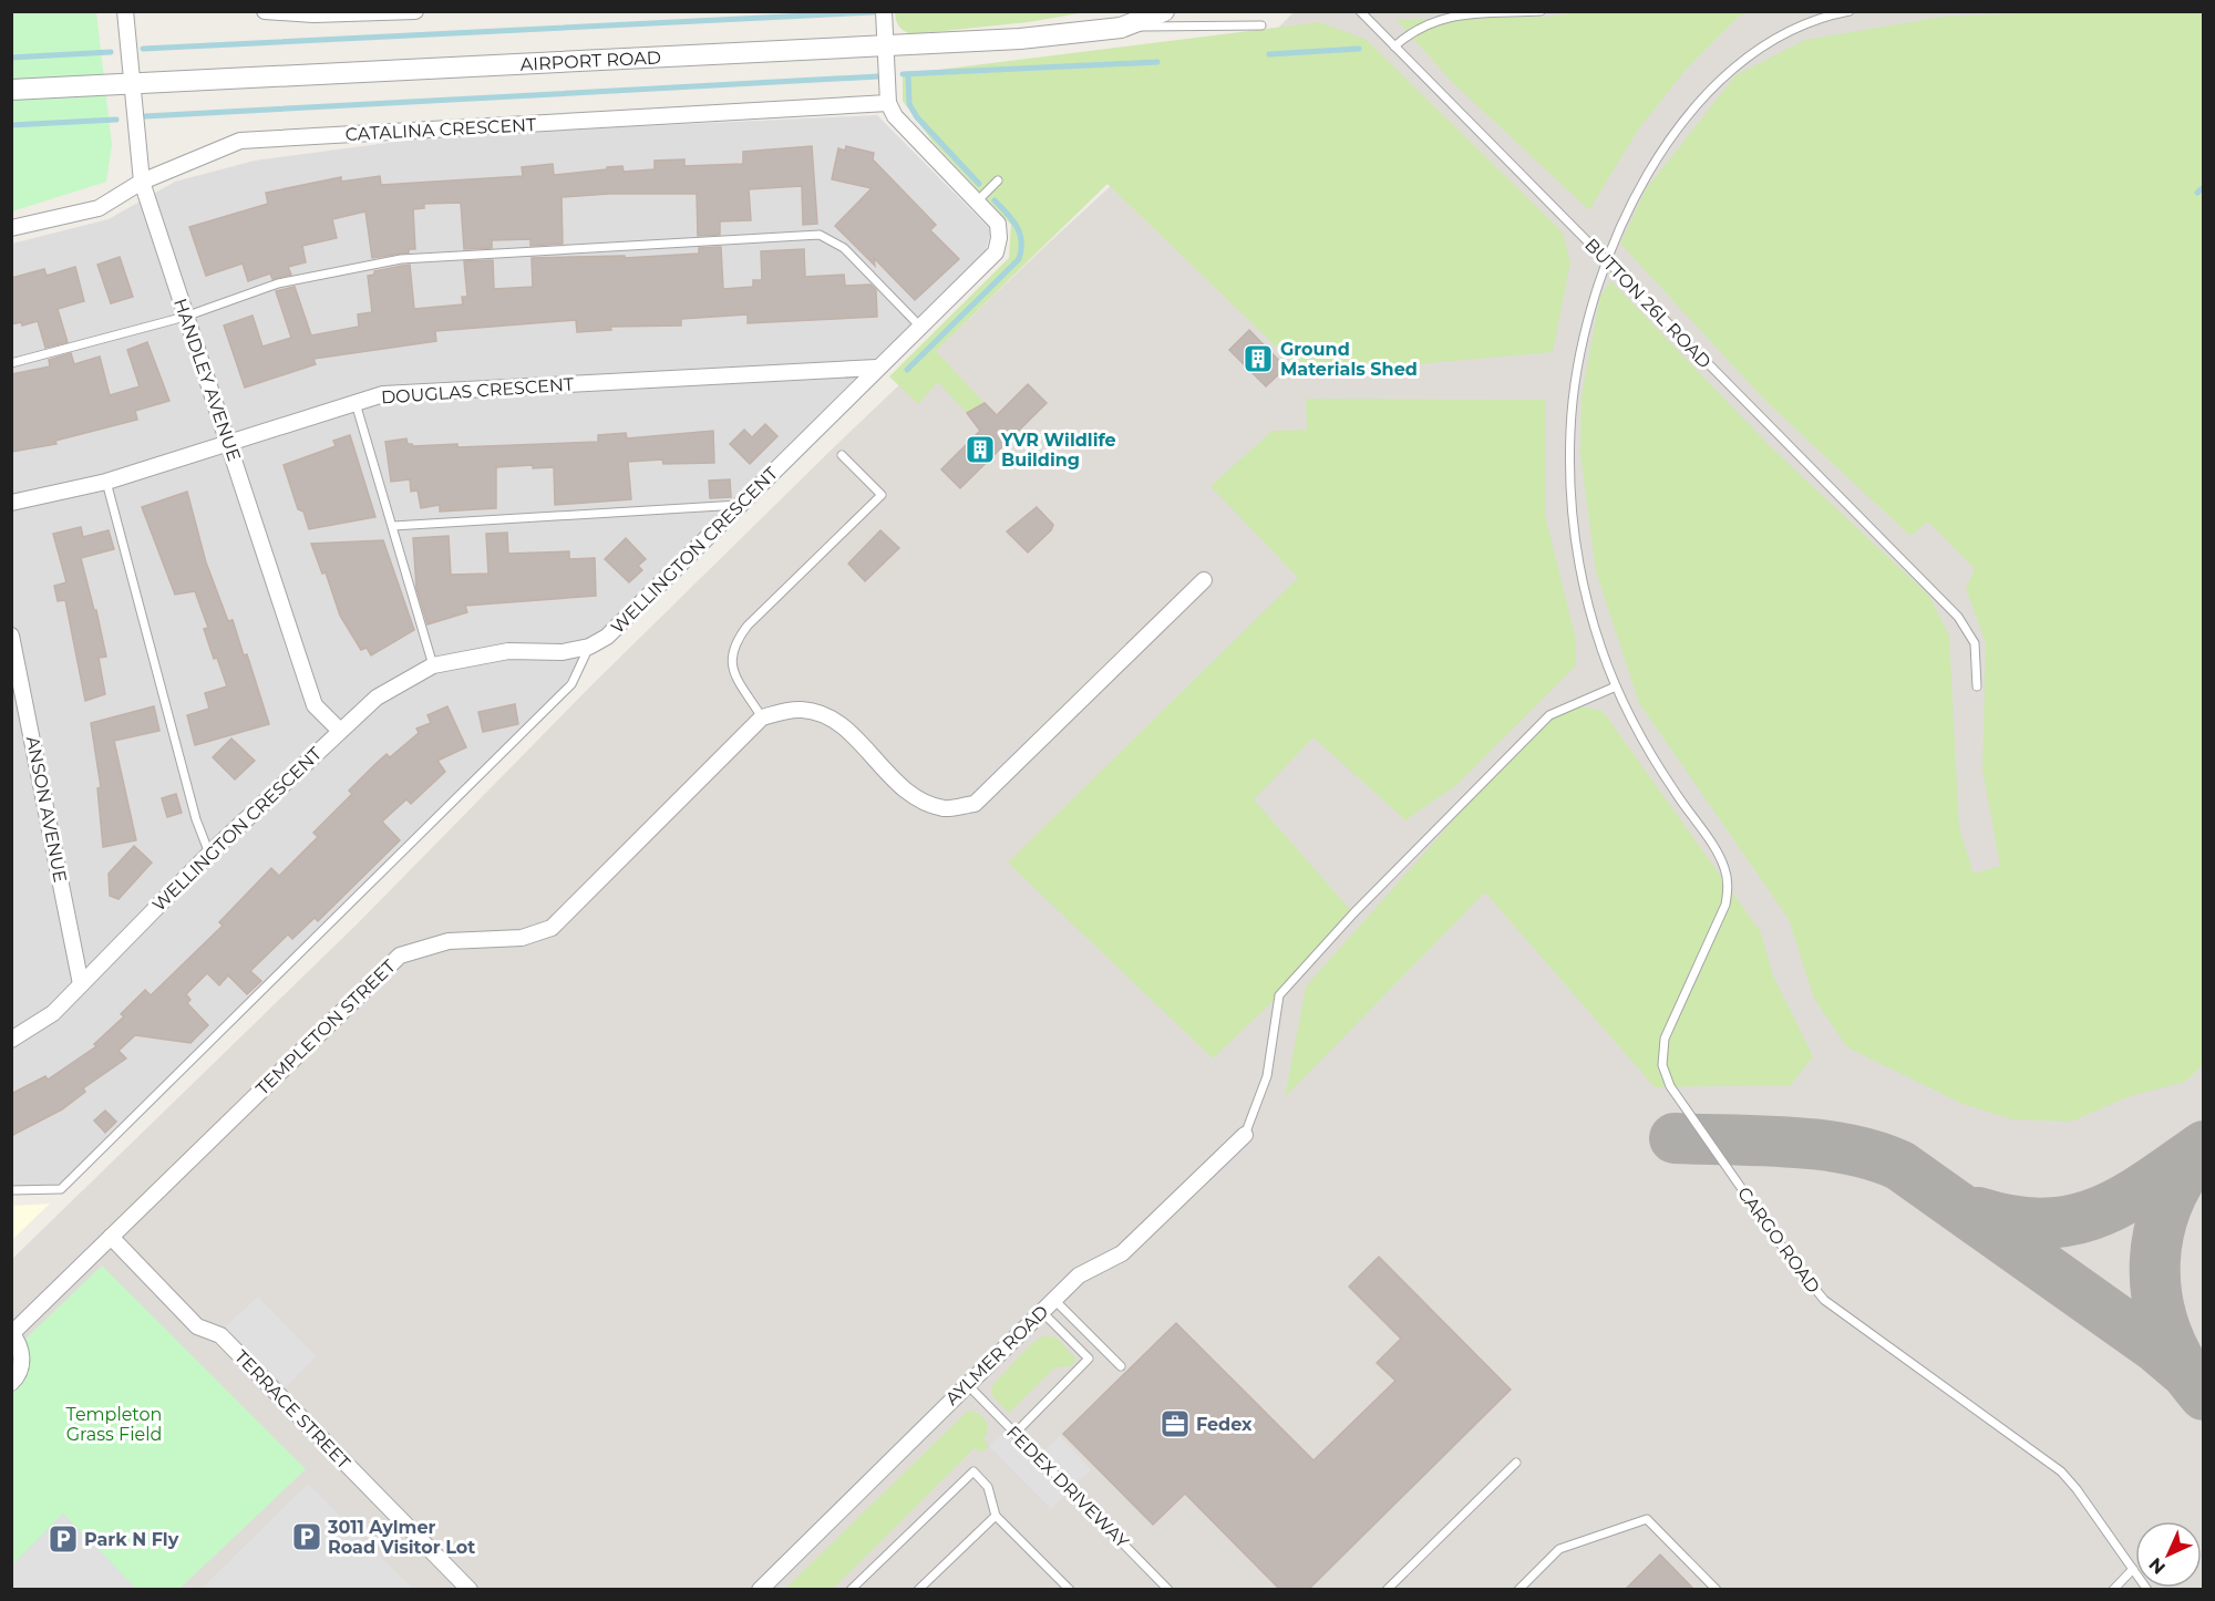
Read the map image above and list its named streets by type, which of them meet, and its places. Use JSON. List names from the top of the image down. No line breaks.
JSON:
{"streets":{"street":["AIRPORT ROAD","CATALINA CRESCENT","HANDLEY AVENUE","DOUGLAS CRESCENT","WELLINGTON CRESCENT","ANSON AVENUE","TEMPLETON STREET","AYLMER ROAD","TERRACE STREET"],"lane":["BUTTON 26L ROAD","CARGO ROAD","FEDEX DRIVEWAY"]},"crossings":[["AIRPORT ROAD","HANDLEY AVENUE"],["CATALINA CRESCENT","HANDLEY AVENUE"],["CATALINA CRESCENT","WELLINGTON CRESCENT"],["BUTTON 26L ROAD","CARGO ROAD"],["HANDLEY AVENUE","DOUGLAS CRESCENT"],["HANDLEY AVENUE","WELLINGTON CRESCENT"],["DOUGLAS CRESCENT","WELLINGTON CRESCENT"],["WELLINGTON CRESCENT","ANSON AVENUE"],["TEMPLETON STREET","TERRACE STREET"],["AYLMER ROAD","FEDEX DRIVEWAY"]],"parks":["Templeton Grass Field"],"places":{"building":["Ground Materials Shed","YVR Wildlife Building"],"office":["Fedex"],"parking":["3011 Aylmer Road Visitor Lot","Park N Fly"]},"north":"bottom left"}
